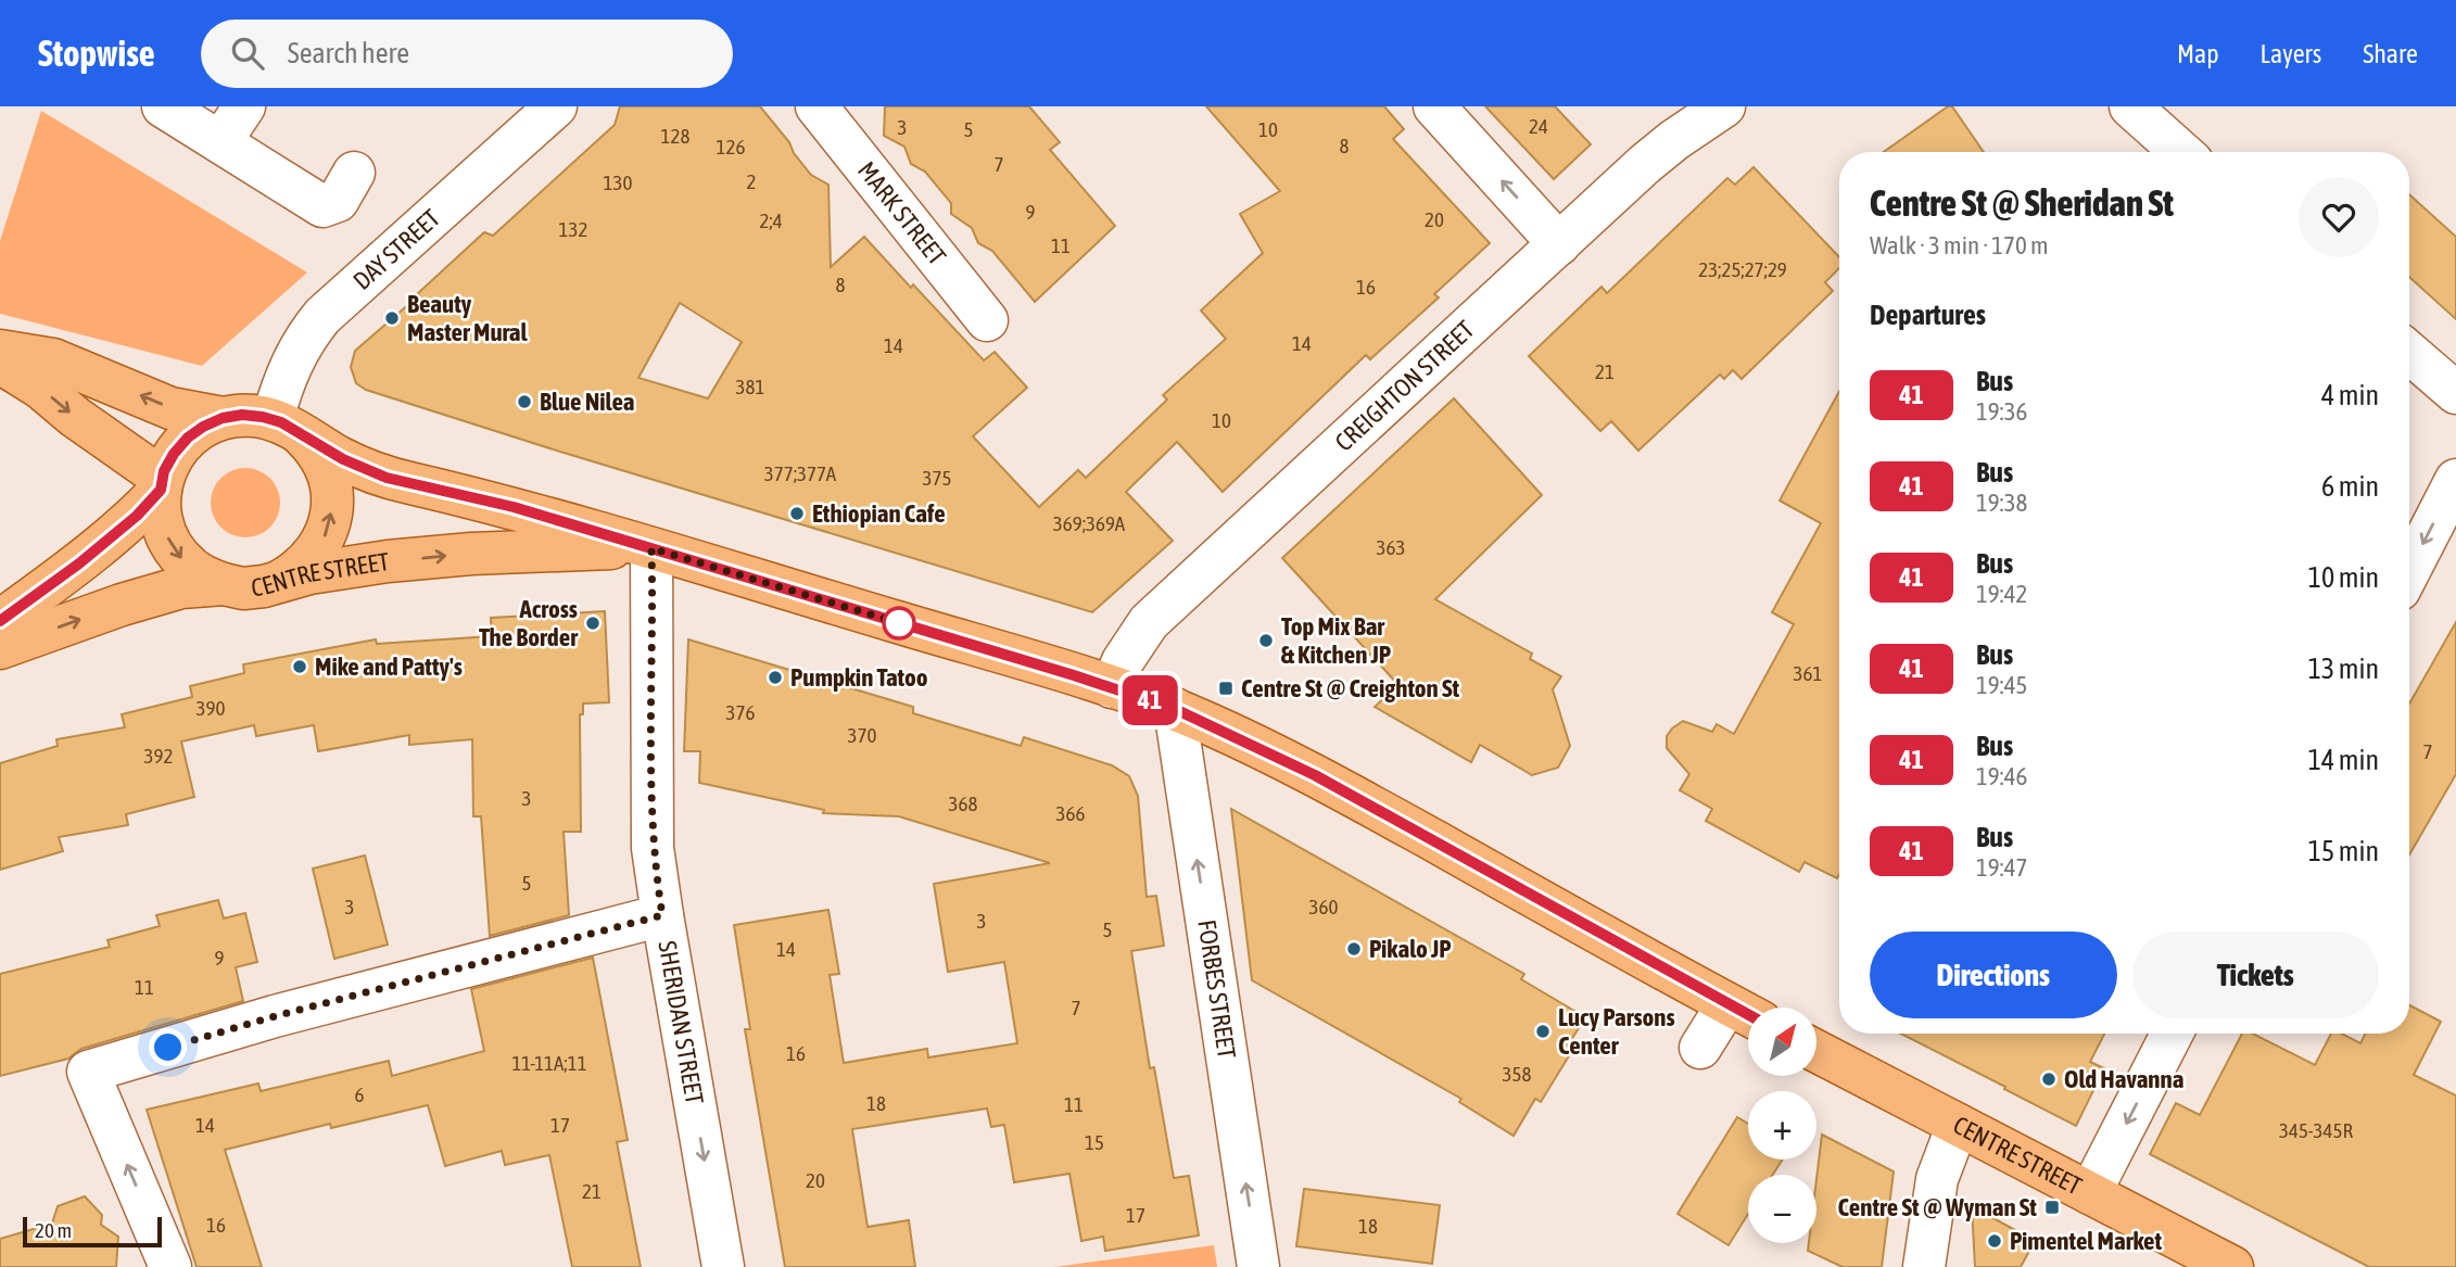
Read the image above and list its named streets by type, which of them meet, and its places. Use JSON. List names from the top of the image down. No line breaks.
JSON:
{"streets":{"main road":["CENTRE STREET"],"street":["MARK STREET","DAY STREET","CREIGHTON STREET","FORBES STREET","SHERIDAN STREET"]},"crossings":[["DAY STREET","CENTRE STREET"],["CREIGHTON STREET","CENTRE STREET"],["CENTRE STREET","FORBES STREET"],["CENTRE STREET","SHERIDAN STREET"]],"one_way":["FORBES STREET","SHERIDAN STREET"],"places":{"other":["Beauty Master Mural","Blue Nilea","Ethiopian Cafe","Across The Border","Top Mix Bar & Kitchen JP","Mike and Patty's","Pumpkin Tatoo","Pikalo JP","Lucy Parsons Center","Old Havanna","Pimentel Market"],"transit":["Centre St @ Creighton St","Centre St @ Wyman St"]},"lines":["bus line 41"],"house_numbers":["24","3","5","10","128","8","126","7","2","130","9","20","2;4","132","11","23;25;27;29","8","16","14","14","21","381","10","377;377A","375","369;369A","363","361","390","376","370","7","392","3","368","366","5","3","360","3","5","14","9","11","7","16","11-11A;11","358","6","18","11","14","17","345-345R","15","20","21","17","16","18"],"scale_bar":"20 m","north":"top right","page":{"header":"Stopwise","search":"Search here","nav":["Map","Layers","Share"],"on_map":"41","heading":[["Centre St @ Sheridan St","Walk · 3 min · 170 m"],"Departures"],"list":[{"mark":"41","name":"Bus","note":"19:36","value":"4 min"},{"mark":"41","name":"Bus","note":"19:38","value":"6 min"},{"mark":"41","name":"Bus","note":"19:42","value":"10 min"},{"mark":"41","name":"Bus","note":"19:45","value":"13 min"},{"mark":"41","name":"Bus","note":"19:46","value":"14 min"},{"mark":"41","name":"Bus","note":"19:47","value":"15 min"}],"buttons":["Directions","Tickets"],"map_buttons":["+","−"],"scale":"20 m"}}
